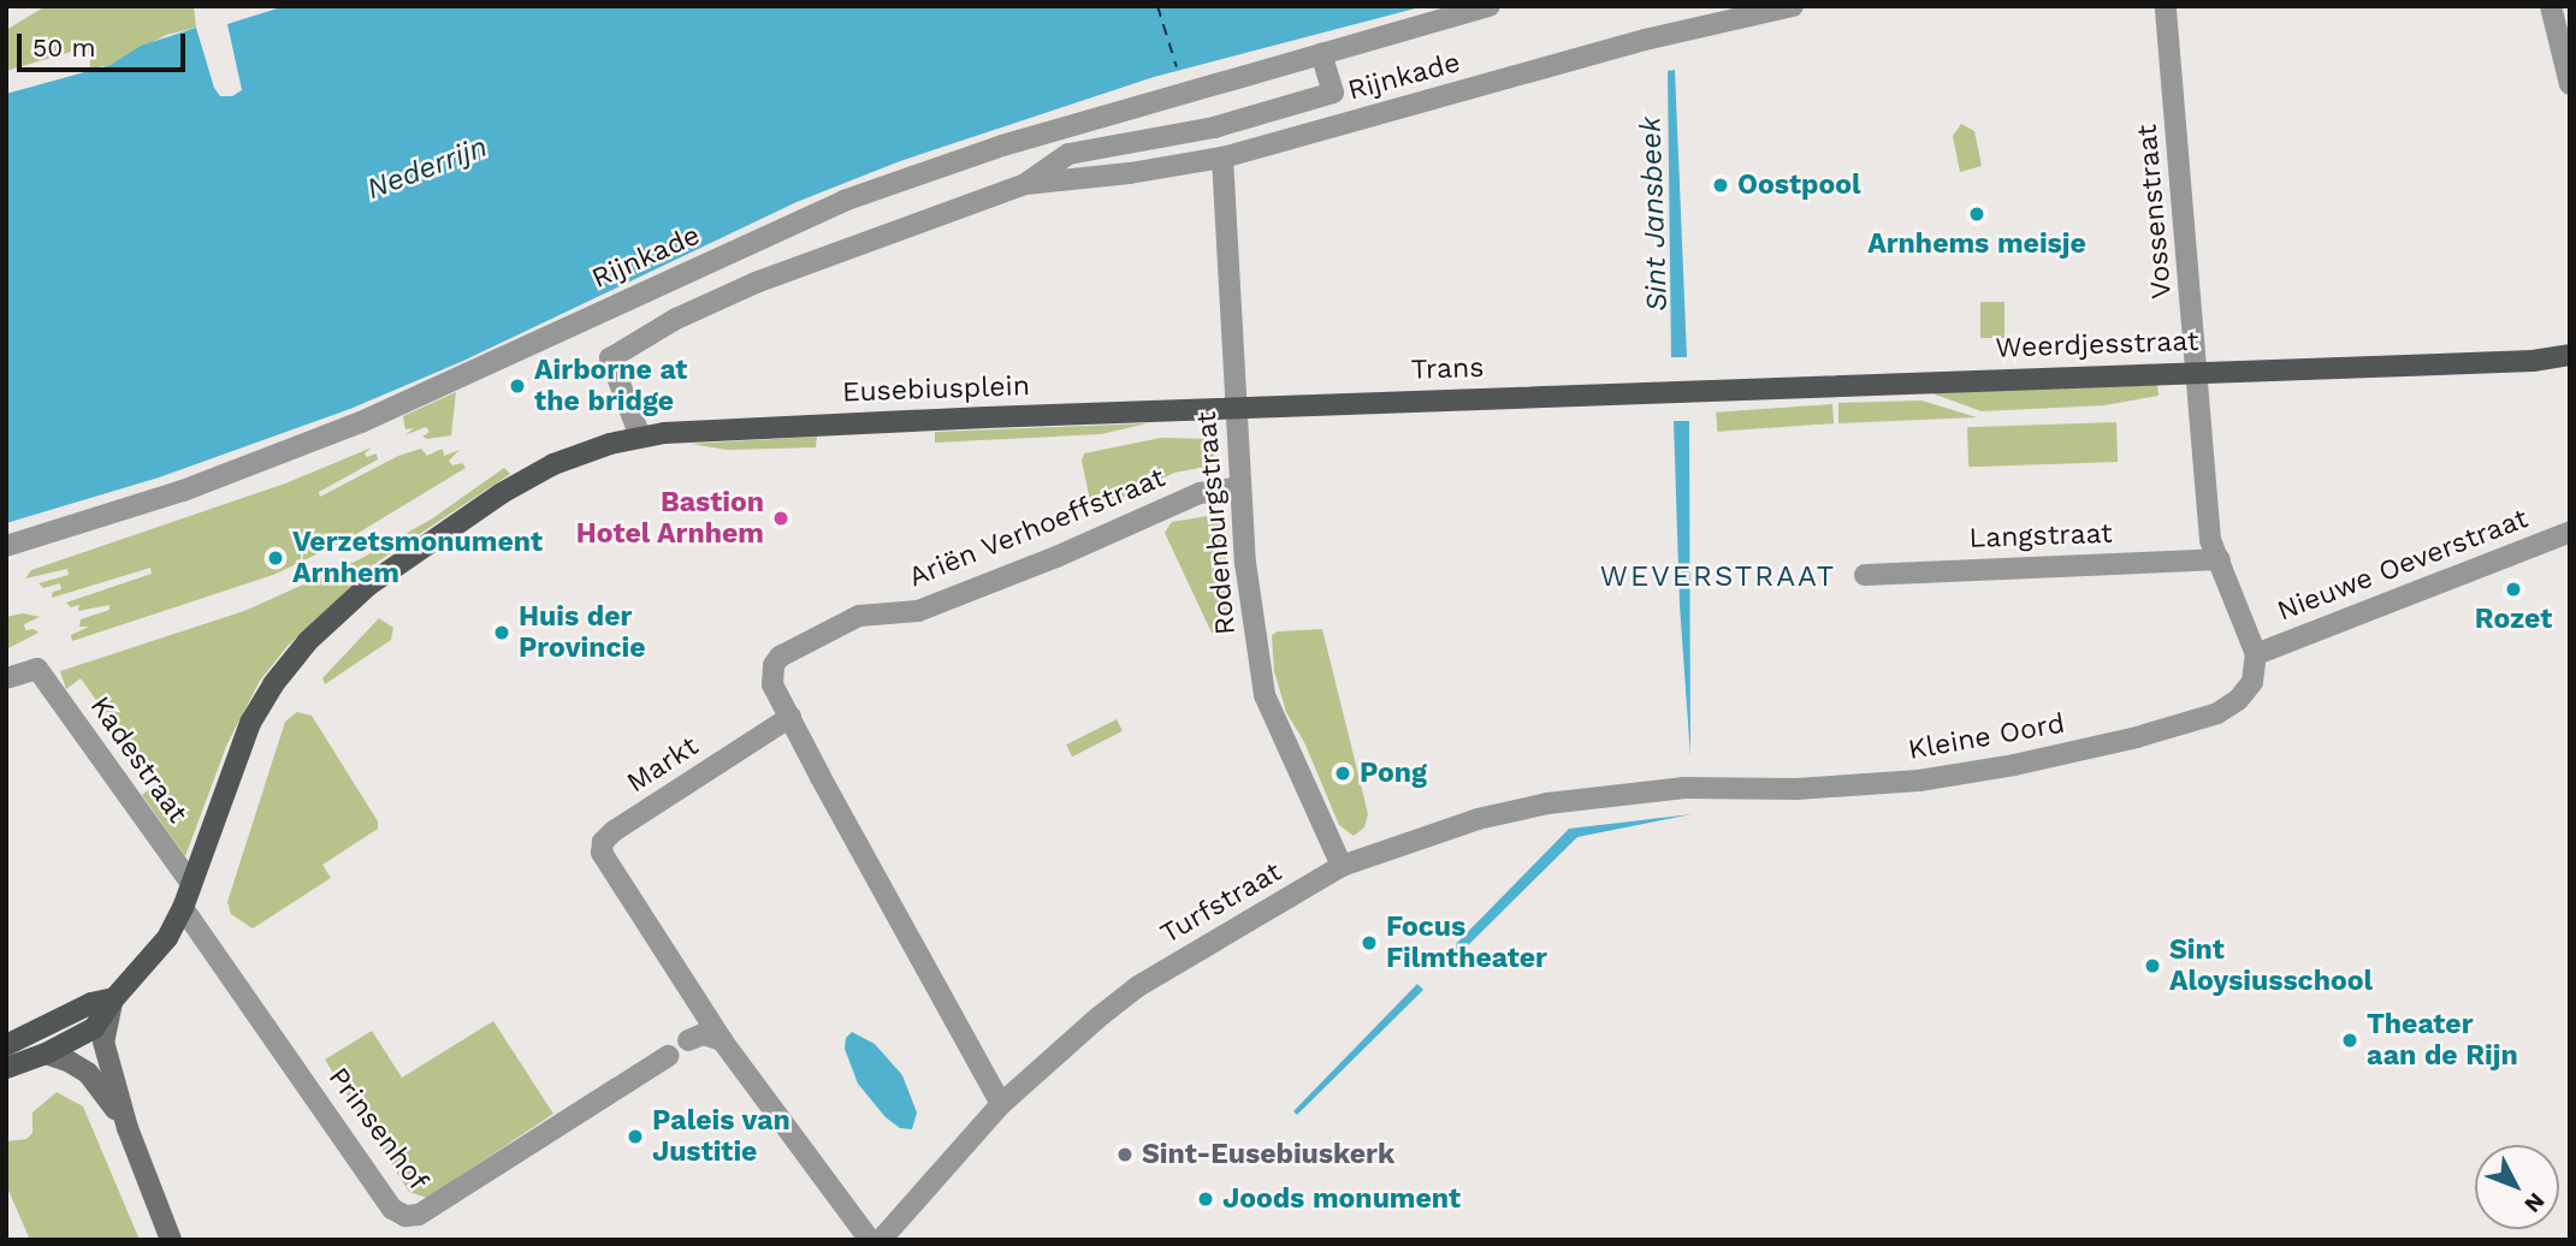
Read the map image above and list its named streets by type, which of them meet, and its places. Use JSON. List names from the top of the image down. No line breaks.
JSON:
{"streets":{"main road":["Weerdjesstraat","Trans","Eusebiusplein"],"street":["Rijnkade","Vossenstraat","Rodenburgstraat","Ariën Verhoeffstraat","Langstraat","Nieuwe Oeverstraat","Kleine Oord","Kadestraat","Markt","Turfstraat","Prinsenhof"]},"crossings":[["Rijnkade","Eusebiusplein"],["Rijnkade","Rodenburgstraat"],["Vossenstraat","Weerdjesstraat"],["Vossenstraat","Langstraat"],["Vossenstraat","Nieuwe Oeverstraat"],["Vossenstraat","Kleine Oord"],["Weerdjesstraat","Trans"],["Trans","Eusebiusplein"],["Trans","Rodenburgstraat"],["Eusebiusplein","Rodenburgstraat"],["Eusebiusplein","Kadestraat"],["Eusebiusplein","Prinsenhof"],["Rodenburgstraat","Ariën Verhoeffstraat"],["Rodenburgstraat","Turfstraat"],["Ariën Verhoeffstraat","Markt"],["Nieuwe Oeverstraat","Kleine Oord"],["Kleine Oord","Turfstraat"]],"districts":["WEVERSTRAAT"],"water":["Nederrijn","Sint Jansbeek"],"places":["Oostpool","Arnhems meisje","Airborne at the bridge","Bastion Hotel Arnhem","Verzetsmonument Arnhem","Rozet","Huis der Provincie","Pong","Focus Filmtheater","Sint Aloysiusschool","Theater aan de Rijn","Paleis van Justitie","Sint-Eusebiuskerk","Joods monument"],"scale_bar":"50 m","north":"bottom right"}
